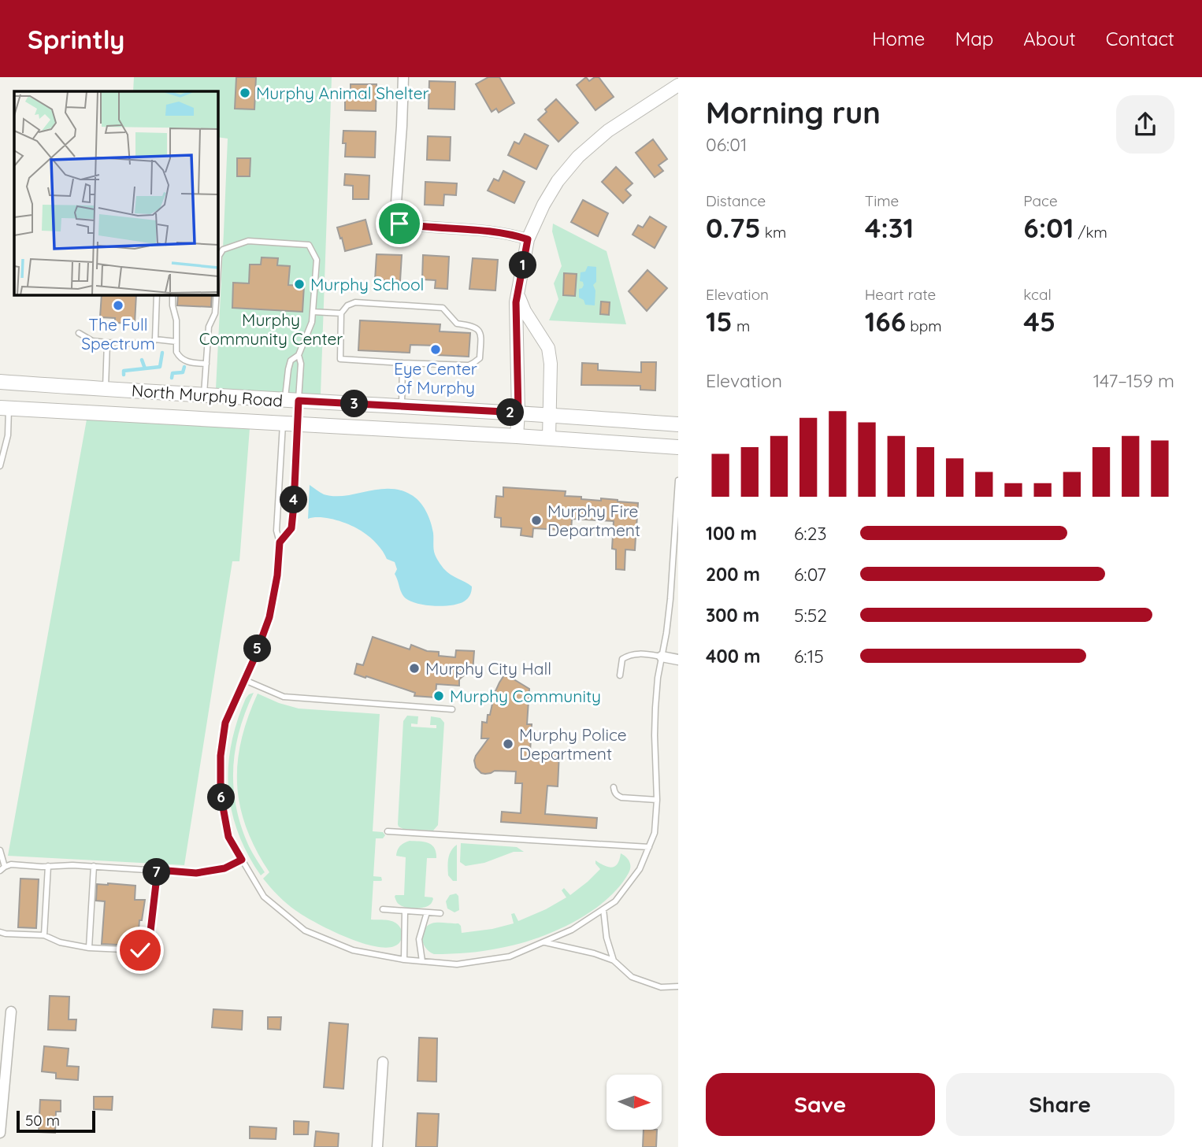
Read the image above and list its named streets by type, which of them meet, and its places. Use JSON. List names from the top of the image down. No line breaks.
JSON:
{"streets":{"main road":["North Murphy Road"]},"parks":["Murphy Community Center"],"places":["Murphy Animal Shelter","Murphy School","The Full Spectrum","Eye Center of Murphy","Murphy Fire Department","Murphy City Hall","Murphy Community","Murphy Police Department"],"scale_bar":"50 m","north":"right","page":{"header":"Sprintly","nav":["Home","Map","About","Contact"],"heading":["Morning run","06:01"],"stats":[["Distance","0.75 km"],["Time","4:31"],["Pace","6:01 /km"],["Elevation","15 m"],["Heart rate","166 bpm"],["kcal","45"]],"pins":["1","3","2","4","5","6","7"],"chart":["Elevation","147–159 m"],"list":[{"name":"100 m","note":"6:23"},{"name":"200 m","note":"6:07"},{"name":"300 m","note":"5:52"},{"name":"400 m","note":"6:15"}],"buttons":["Save","Share"],"scale":"50 m"}}
